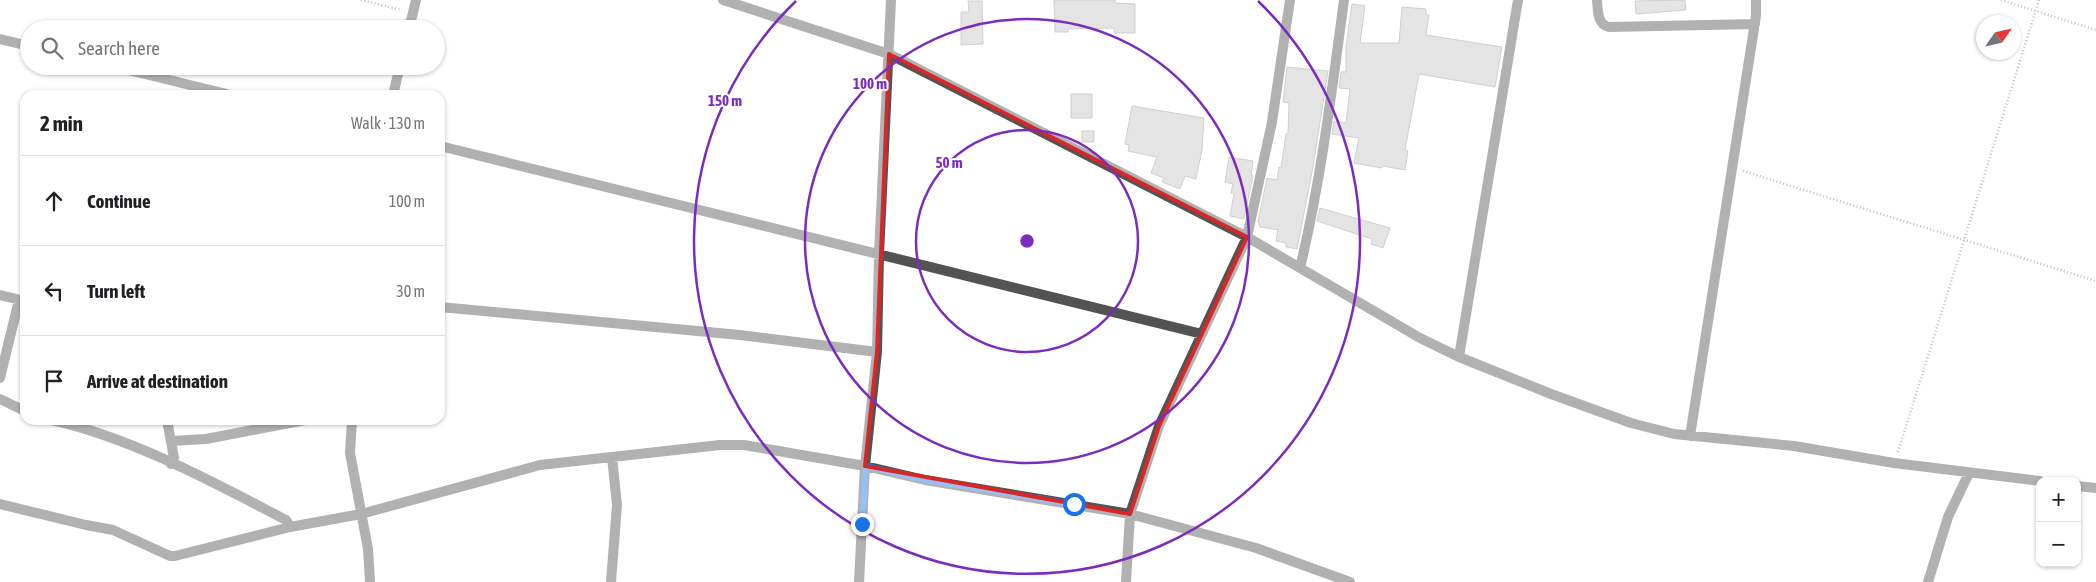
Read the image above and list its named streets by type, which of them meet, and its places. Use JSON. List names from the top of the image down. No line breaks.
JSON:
{"north":"top right","page":{"search":"Search here","heading":["2 min","Walk · 130 m"],"list":[["Continue","100 m"],["Turn left","30 m"],"Arrive at destination"],"map_buttons":["+","−"]},"rings":["100 m","150 m","50 m"]}
